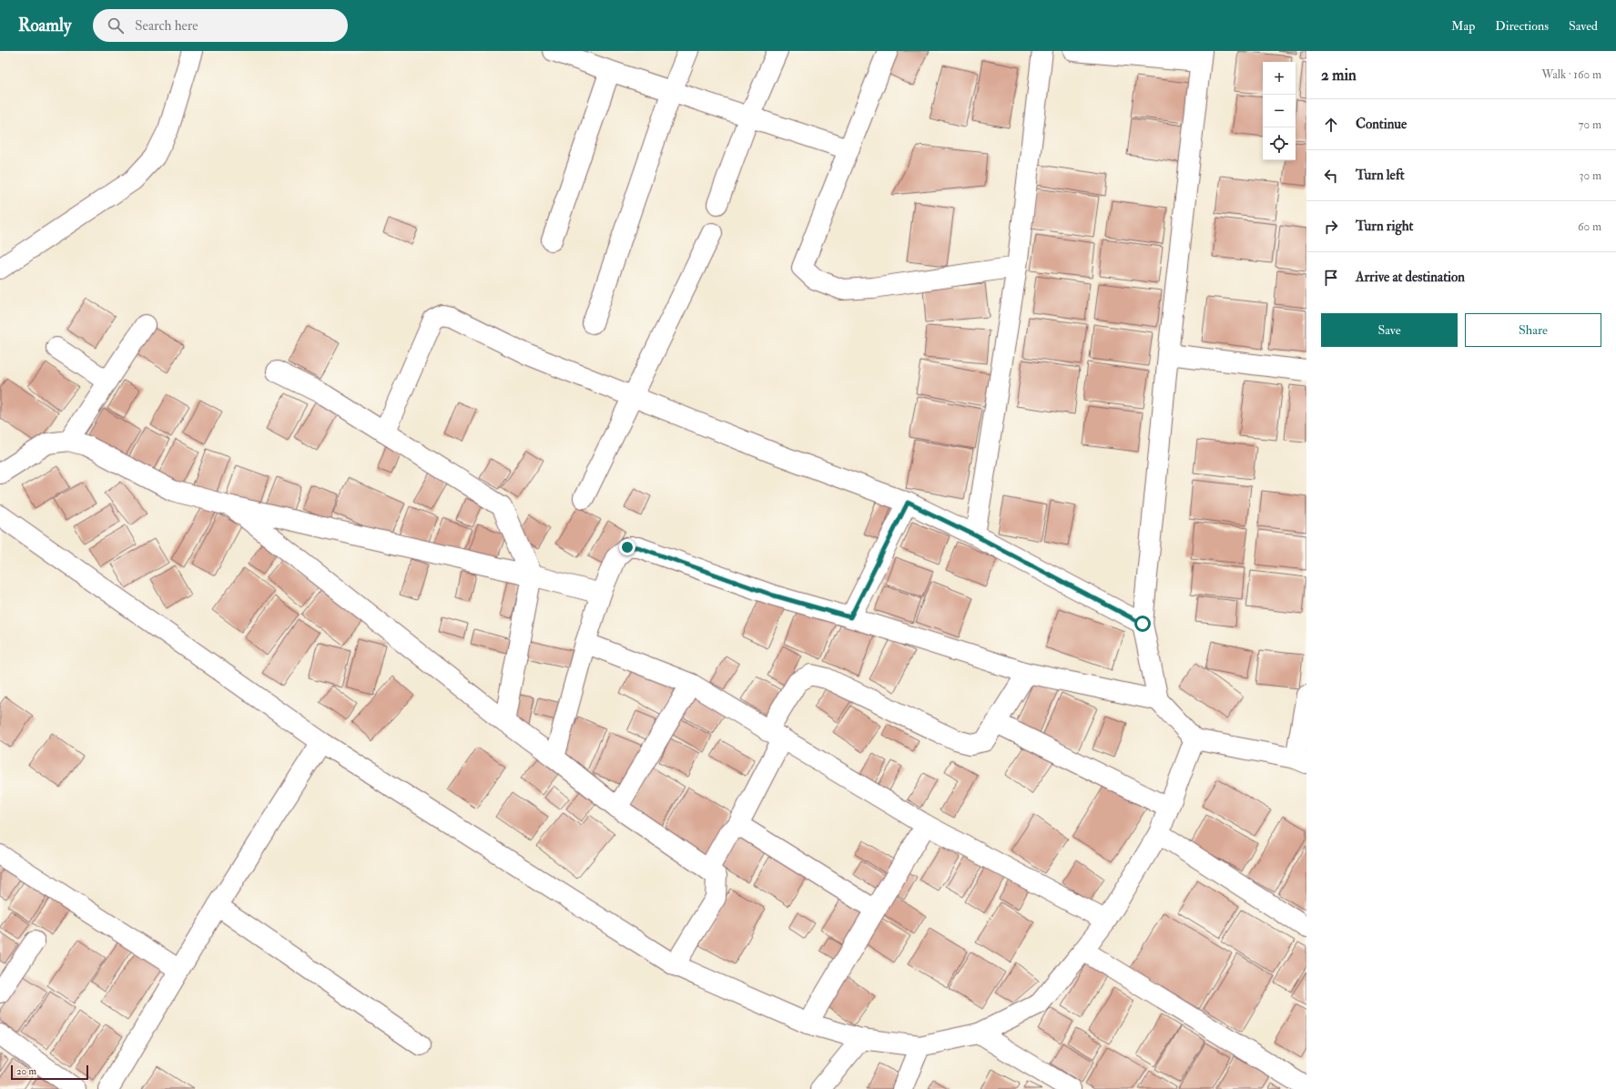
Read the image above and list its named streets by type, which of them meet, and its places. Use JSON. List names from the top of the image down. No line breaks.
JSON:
{"scale_bar":"20 m","page":{"header":"Roamly","search":"Search here","nav":["Map","Directions","Saved"],"heading":["2 min","Walk · 160 m"],"map_buttons":["+","−"],"list":[["Continue","70 m"],["Turn left","30 m"],["Turn right","60 m"],"Arrive at destination"],"buttons":["Save","Share"],"scale":"20 m"}}
